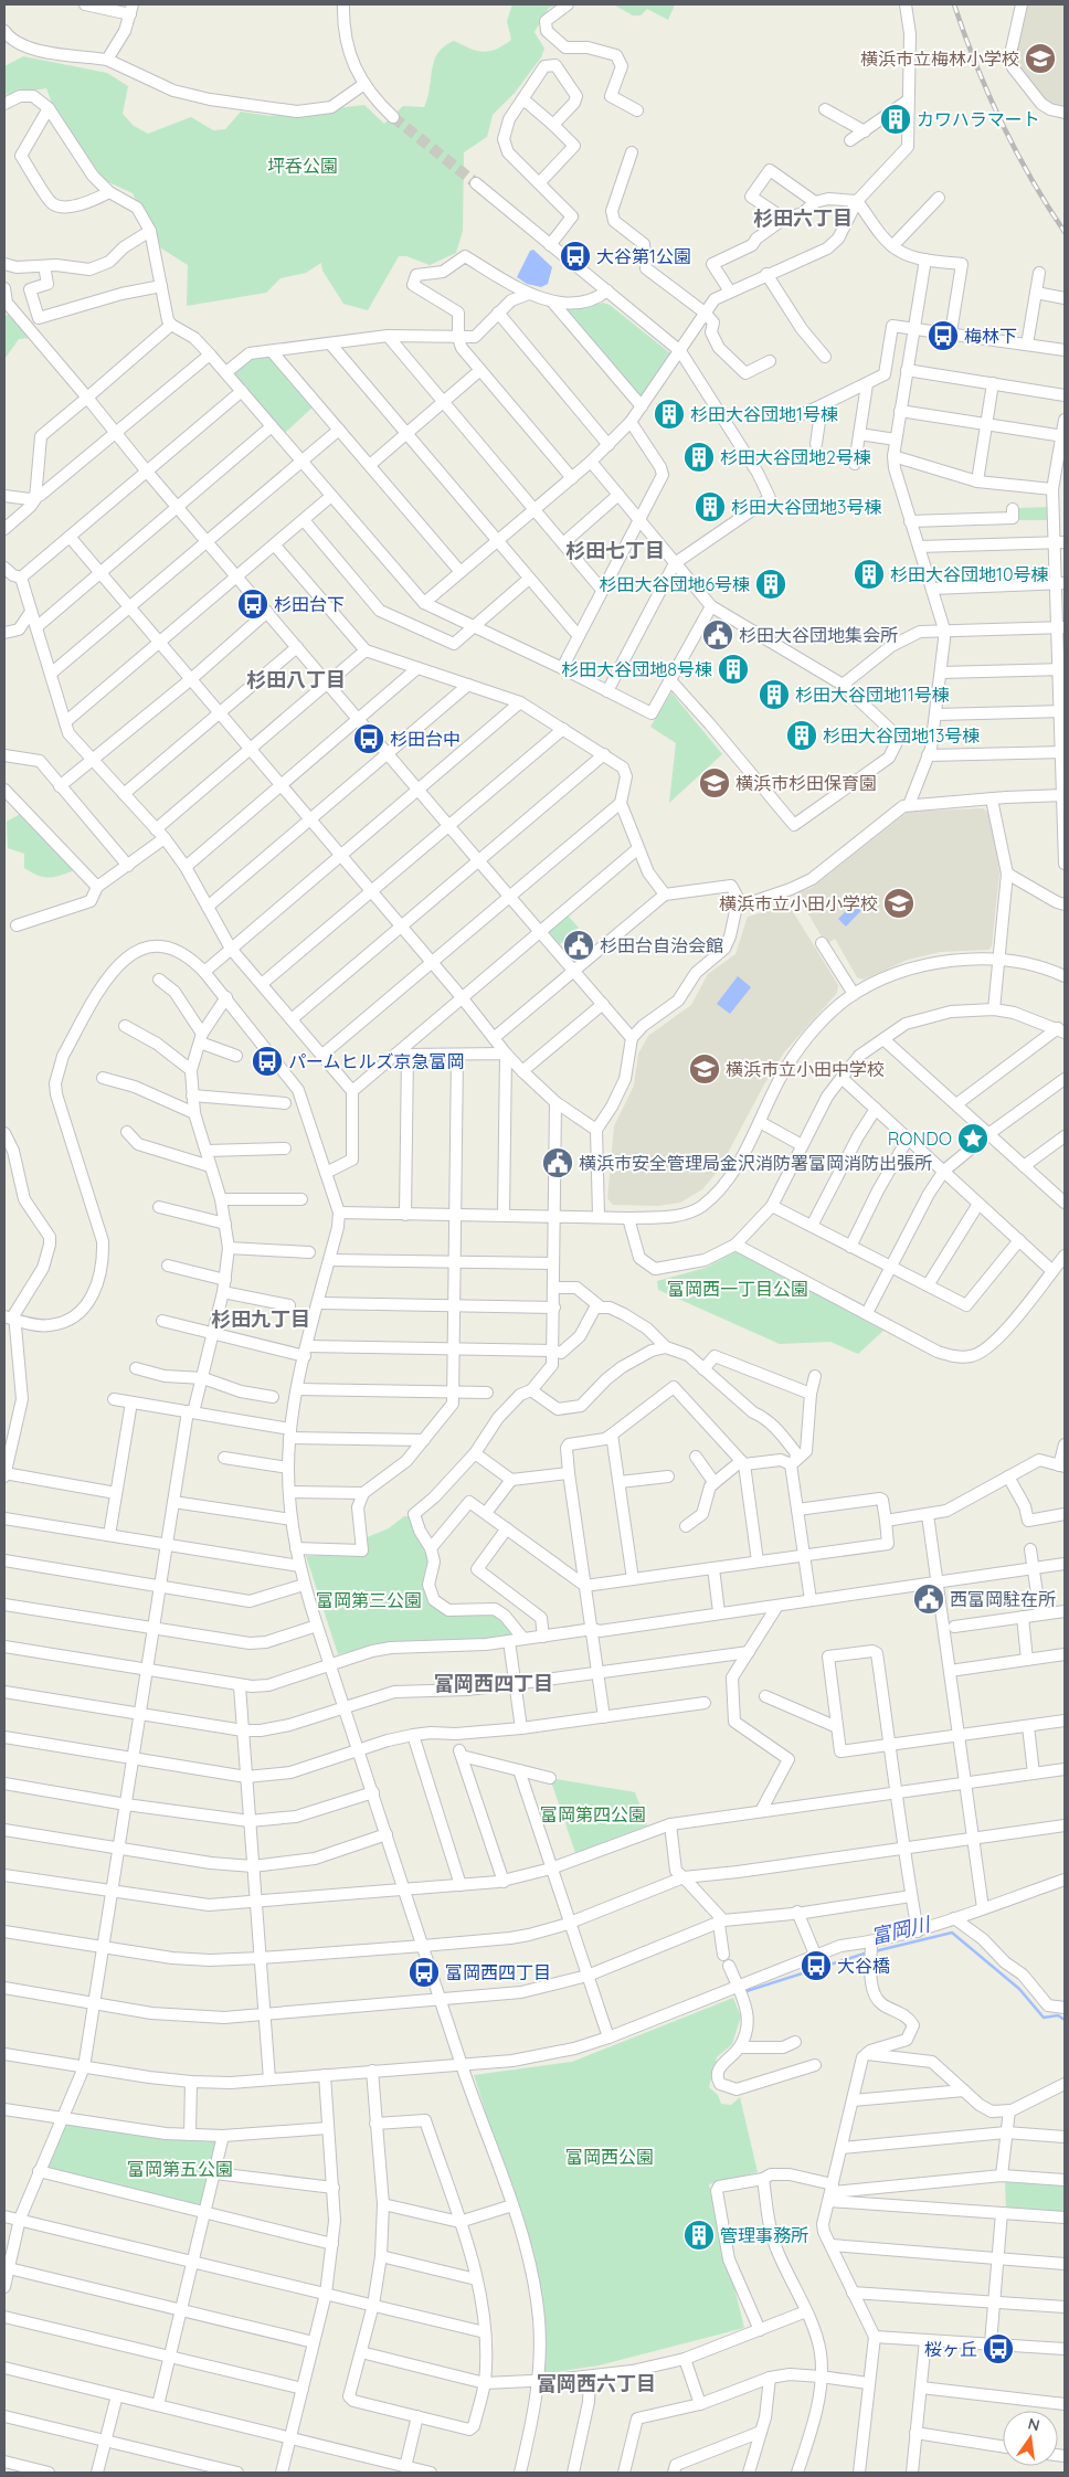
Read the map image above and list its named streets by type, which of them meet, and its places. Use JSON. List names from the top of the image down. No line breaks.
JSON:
{"districts":["杉田六丁目","杉田七丁目","杉田八丁目","杉田九丁目","富岡西四丁目","富岡西六丁目"],"water":["富岡川"],"parks":["坪呑公園","富岡西一丁目公園","富岡第三公園","富岡第四公園","富岡西公園","富岡第五公園"],"places":{"school or university":["横浜市立梅林小学校","横浜市杉田保育園","横浜市立小田小学校","横浜市立小田中学校"],"building":["カワハラマート","杉田大谷団地1号棟","杉田大谷団地2号棟","杉田大谷団地3号棟","杉田大谷団地10号棟","杉田大谷団地6号棟","杉田大谷団地8号棟","杉田大谷団地11号棟","杉田大谷団地13号棟","管理事務所"],"bus stop":["大谷第1公園","梅林下","杉田台下","杉田台中","パームヒルズ京急富岡","大谷橋","富岡西四丁目","桜ヶ丘"],"public building":["杉田大谷団地集会所","杉田台自治会館","横浜市安全管理局金沢消防署富岡消防出張所","西富岡駐在所"],"place":["RONDO"]},"north":"top"}
